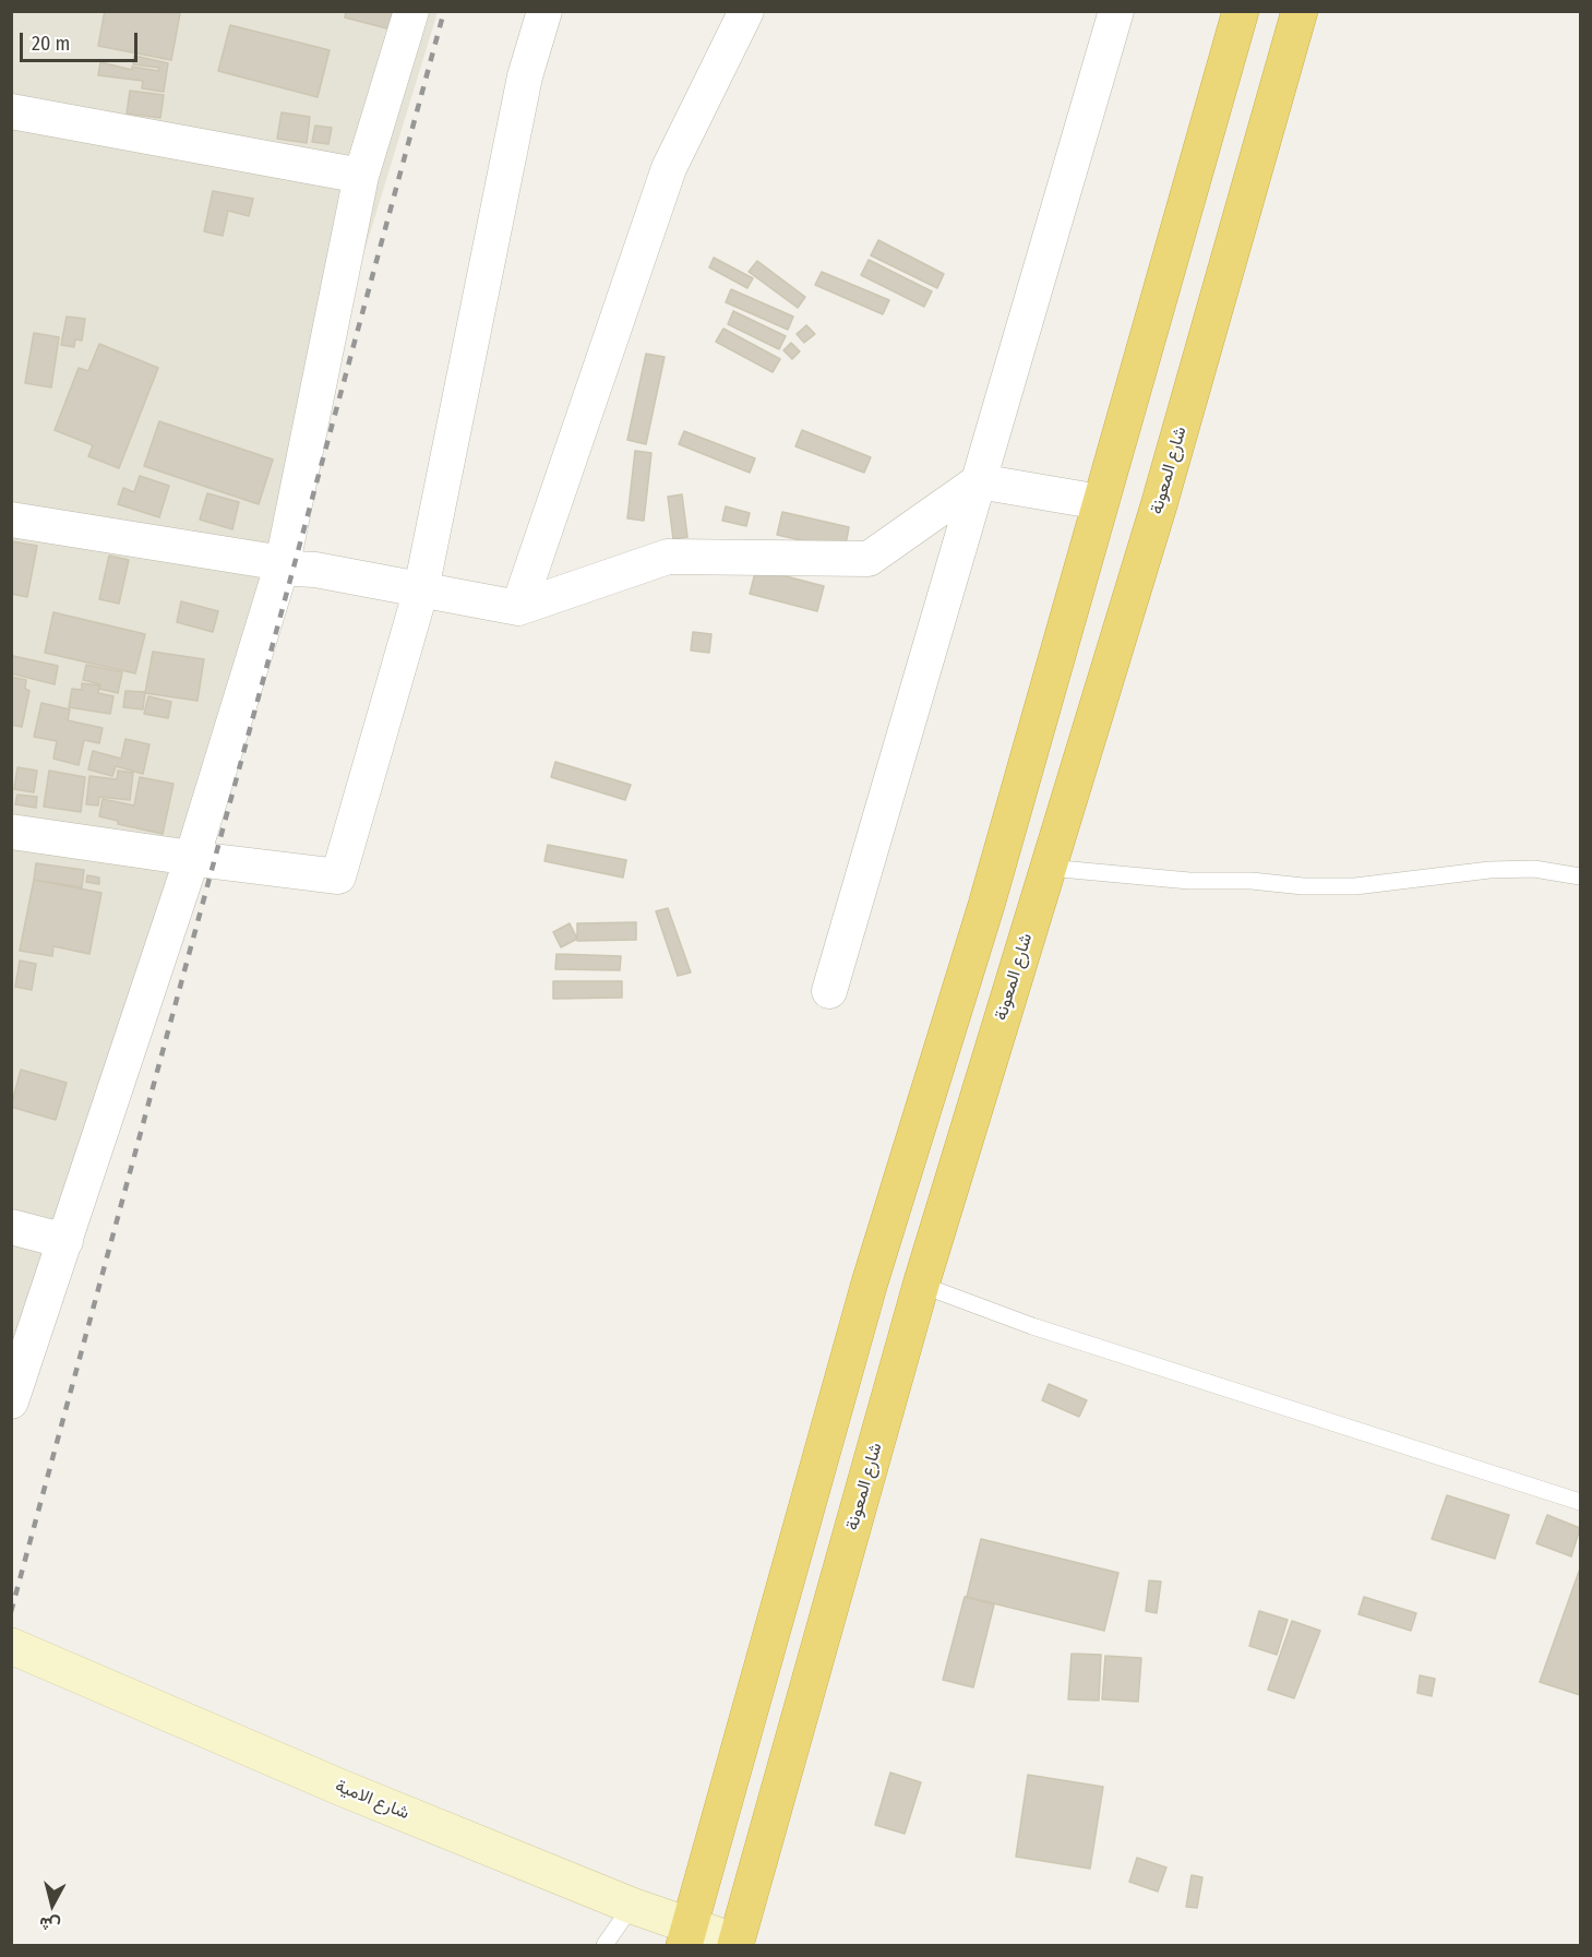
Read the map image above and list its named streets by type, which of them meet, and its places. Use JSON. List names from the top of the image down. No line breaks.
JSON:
{"streets":{"highway":["شارع المعونة"],"street":["شارع الامية"]},"crossings":[["شارع المعونة","شارع الامية"]],"scale_bar":"20 m","north":"bottom"}
